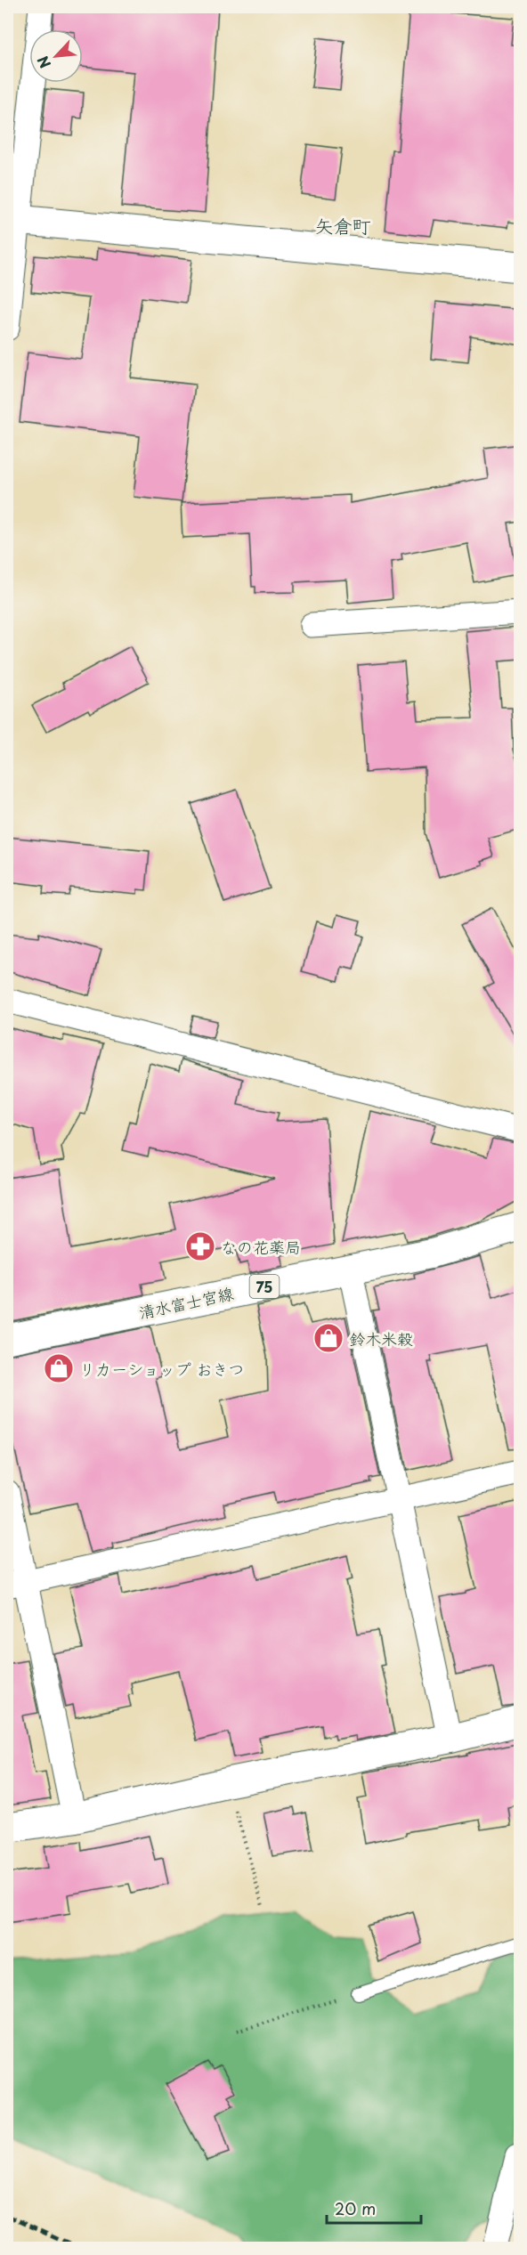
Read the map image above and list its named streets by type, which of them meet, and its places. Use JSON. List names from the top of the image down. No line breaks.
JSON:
{"streets":{"street":["75","清水富士宮線"]},"districts":["矢倉町"],"places":{"pharmacy":["なの花薬局"],"shop":["鈴木米穀","リカーショップ おきつ"]},"scale_bar":"20 m","north":"bottom left"}
